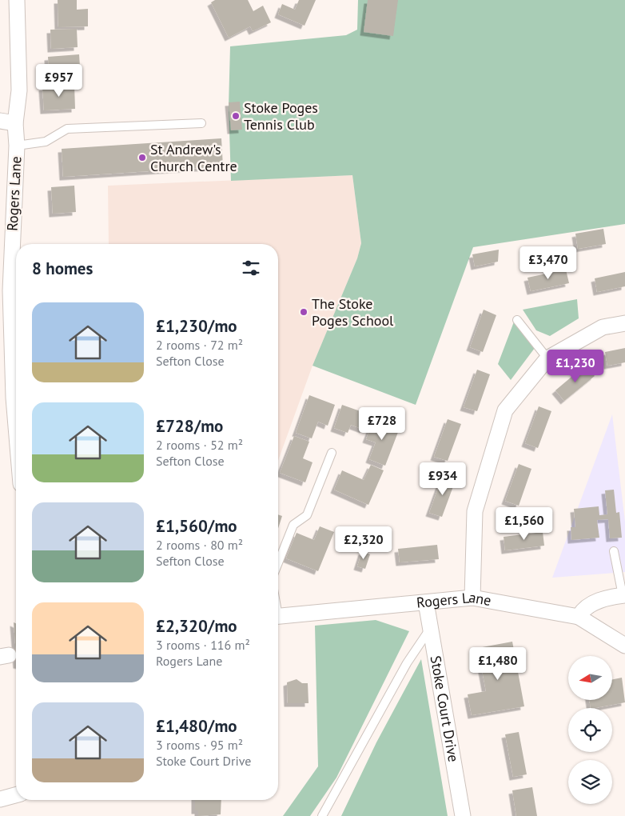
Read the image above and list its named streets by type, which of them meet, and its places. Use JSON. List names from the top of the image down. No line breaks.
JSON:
{"streets":{"street":["Rogers Lane","Stoke Court Drive"]},"crossings":[["Rogers Lane","Stoke Court Drive"]],"places":["Stoke Poges Tennis Club","St Andrew's Church Centre","The Stoke Poges School"],"north":"left","page":{"price":["£957","£3,470","£1,230","£728","£934","£1,560","£2,320","£1,480"],"heading":"8 homes","list":[{"name":"£1,230/mo","note":"2 rooms · 72 m² · Sefton Close"},{"name":"£728/mo","note":"2 rooms · 52 m² · Sefton Close"},{"name":"£1,560/mo","note":"2 rooms · 80 m² · Sefton Close"},{"name":"£2,320/mo","note":"3 rooms · 116 m² · Rogers Lane"},{"name":"£1,480/mo","note":"3 rooms · 95 m² · Stoke Court Drive"}]}}
